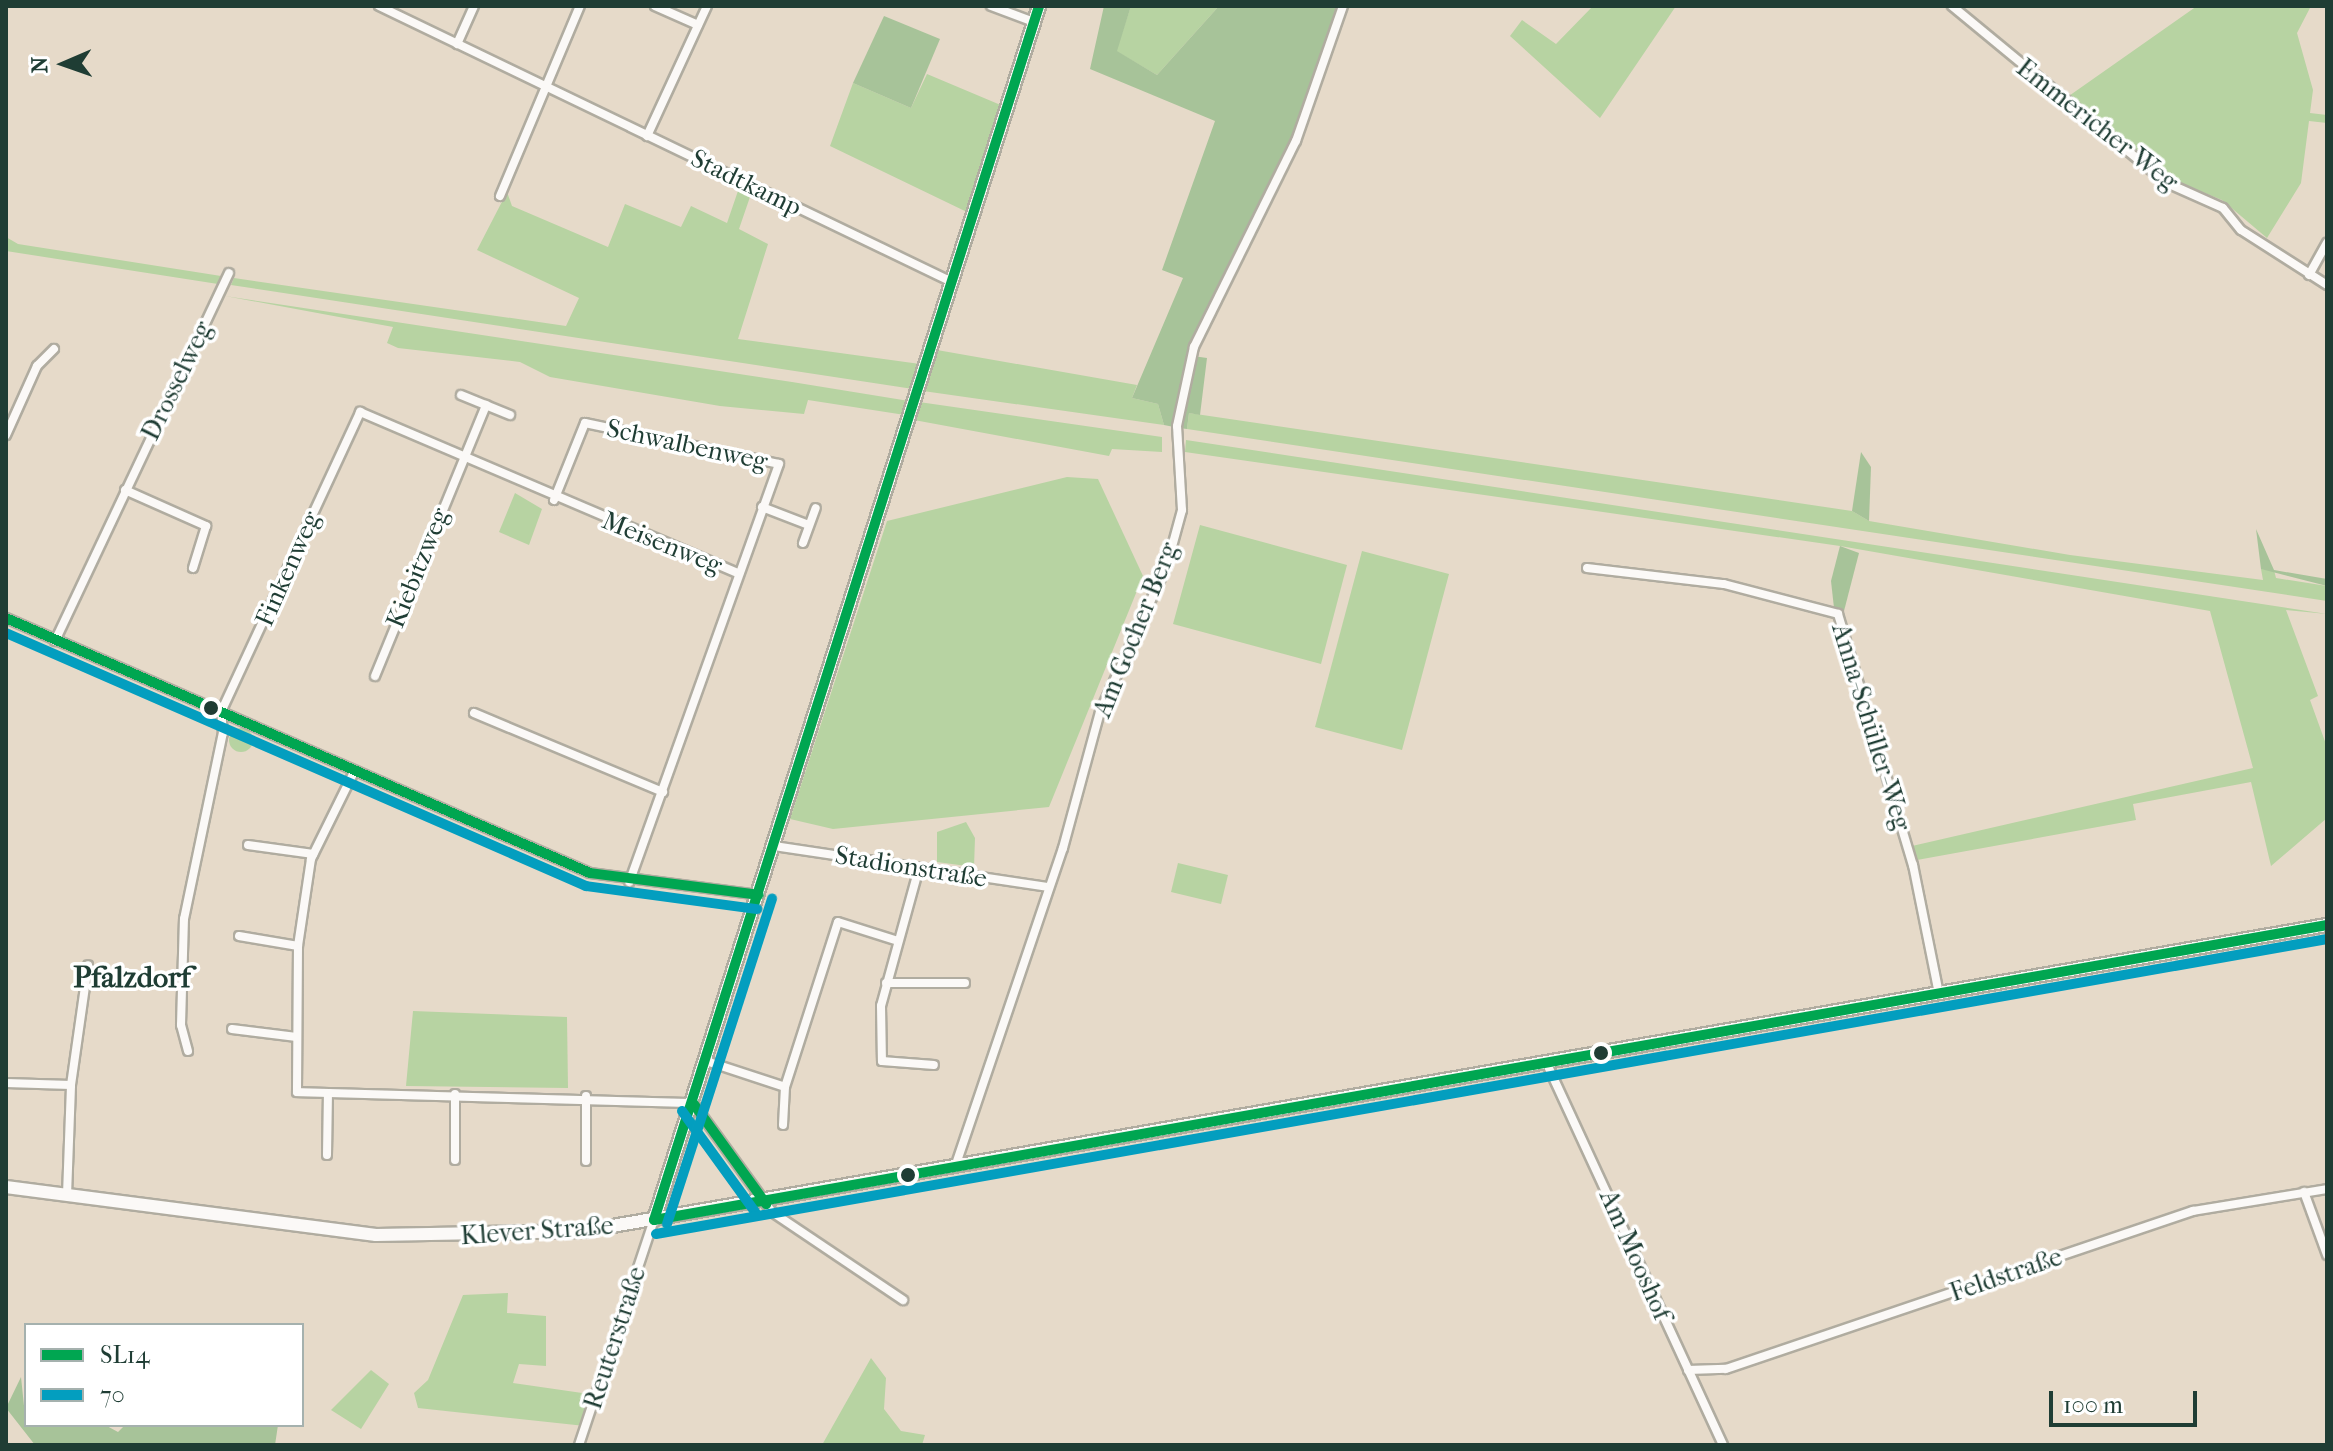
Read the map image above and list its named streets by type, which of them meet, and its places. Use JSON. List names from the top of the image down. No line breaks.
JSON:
{"streets":{"street":["Emmericher Weg","Stadtkamp","Drosselweg","Schwalbenweg","Meisenweg","Kiebitzweg","Finkenweg","Am Gocher Berg","Anna-Schüller-Weg","Stadionstraße","Klever Straße","Am Mooshof","Feldstraße","Reuterstraße"]},"crossings":[["Stadtkamp","Reuterstraße"],["Schwalbenweg","Meisenweg"],["Meisenweg","Kiebitzweg"],["Meisenweg","Finkenweg"],["Am Gocher Berg","Stadionstraße"],["Am Gocher Berg","Klever Straße"],["Anna-Schüller-Weg","Klever Straße"],["Stadionstraße","Reuterstraße"],["Klever Straße","Am Mooshof"],["Klever Straße","Reuterstraße"],["Am Mooshof","Feldstraße"]],"districts":["Pfalzdorf"],"lines":["transit line SL14","transit line 70"],"legend":["SL14","70"],"scale_bar":"100 m","north":"left"}
